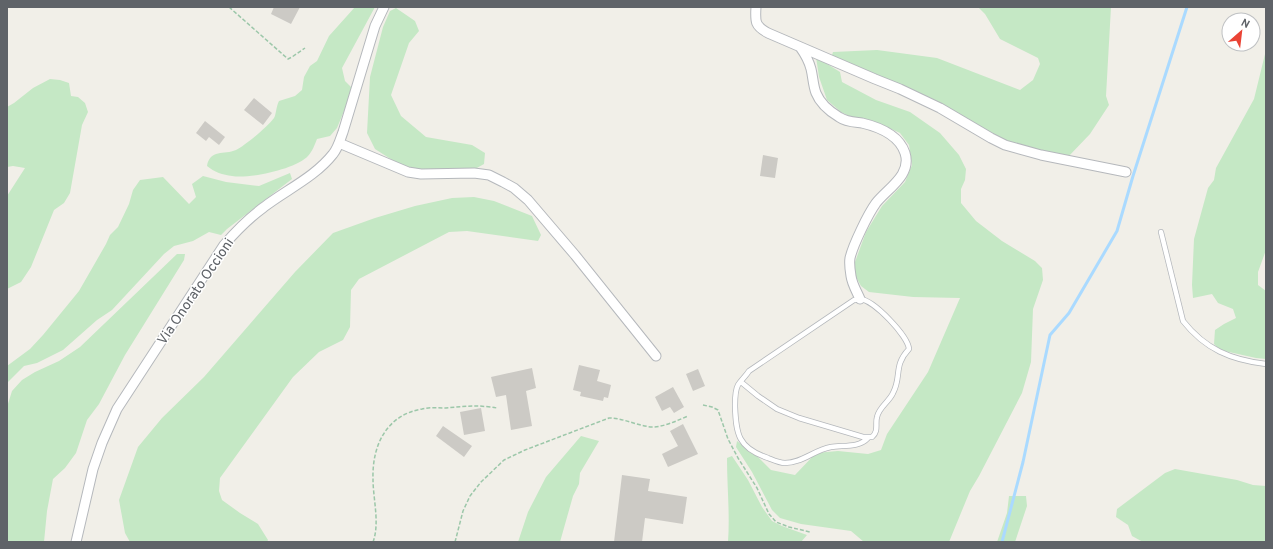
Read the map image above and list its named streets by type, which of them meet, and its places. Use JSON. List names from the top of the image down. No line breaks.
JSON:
{"streets":{"street":["Via Onorato Occioni"]},"north":"top right"}
